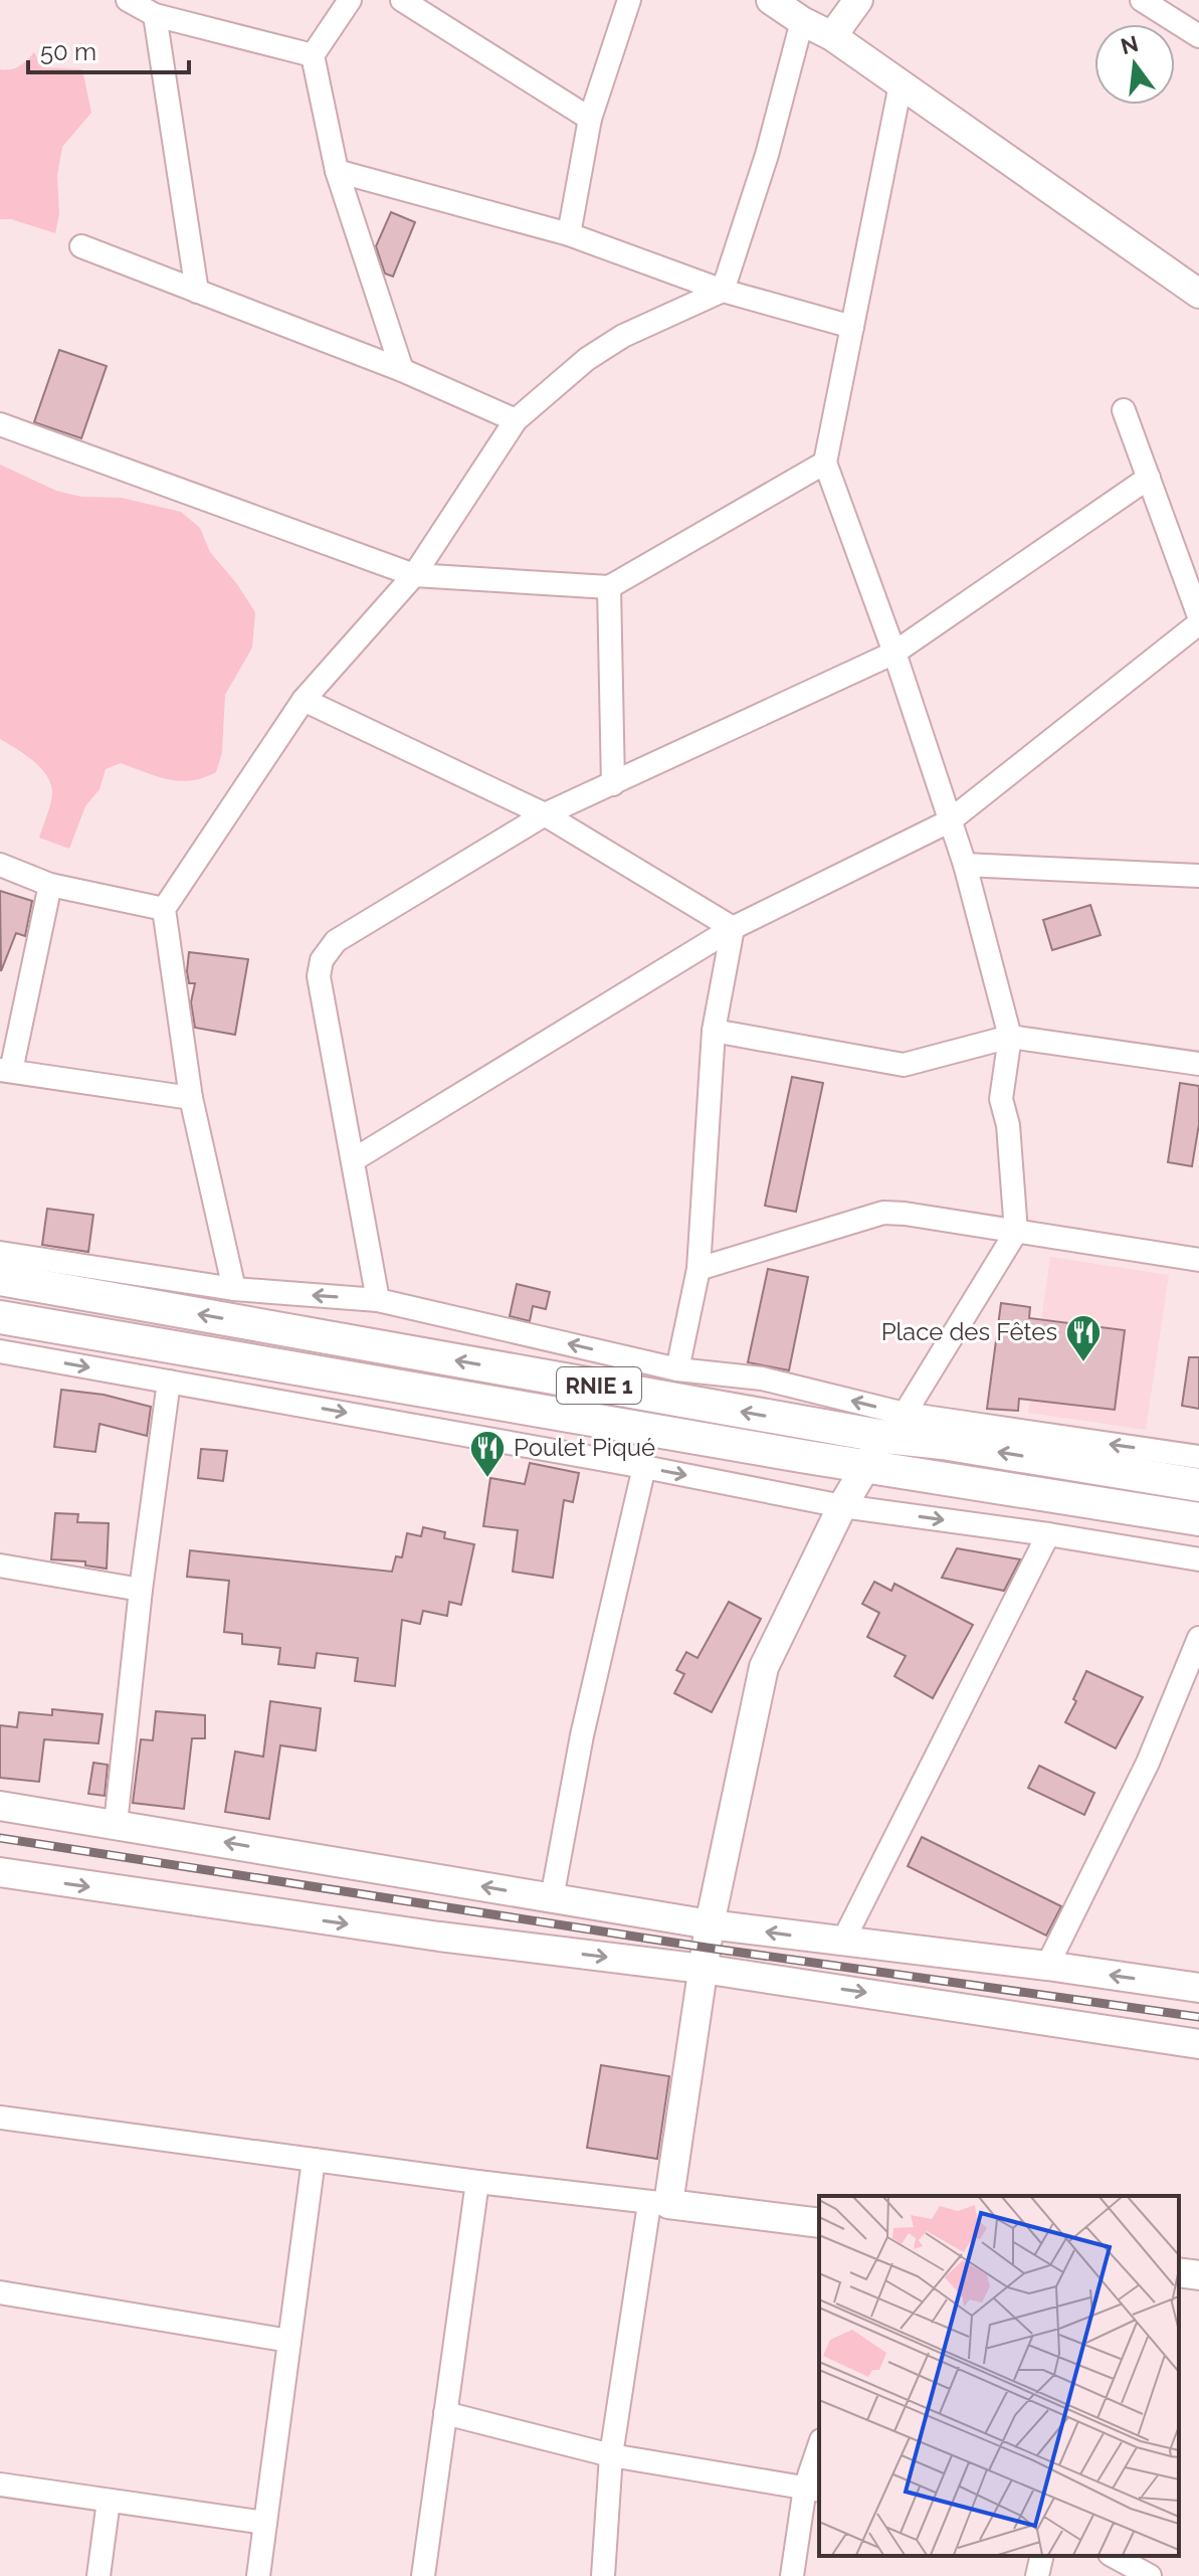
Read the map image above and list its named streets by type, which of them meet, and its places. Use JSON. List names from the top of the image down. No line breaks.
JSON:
{"streets":{"highway":["RNIE 1"]},"places":{"restaurant":["Place des Fêtes","Poulet Piqué"]},"scale_bar":"50 m","north":"top"}
